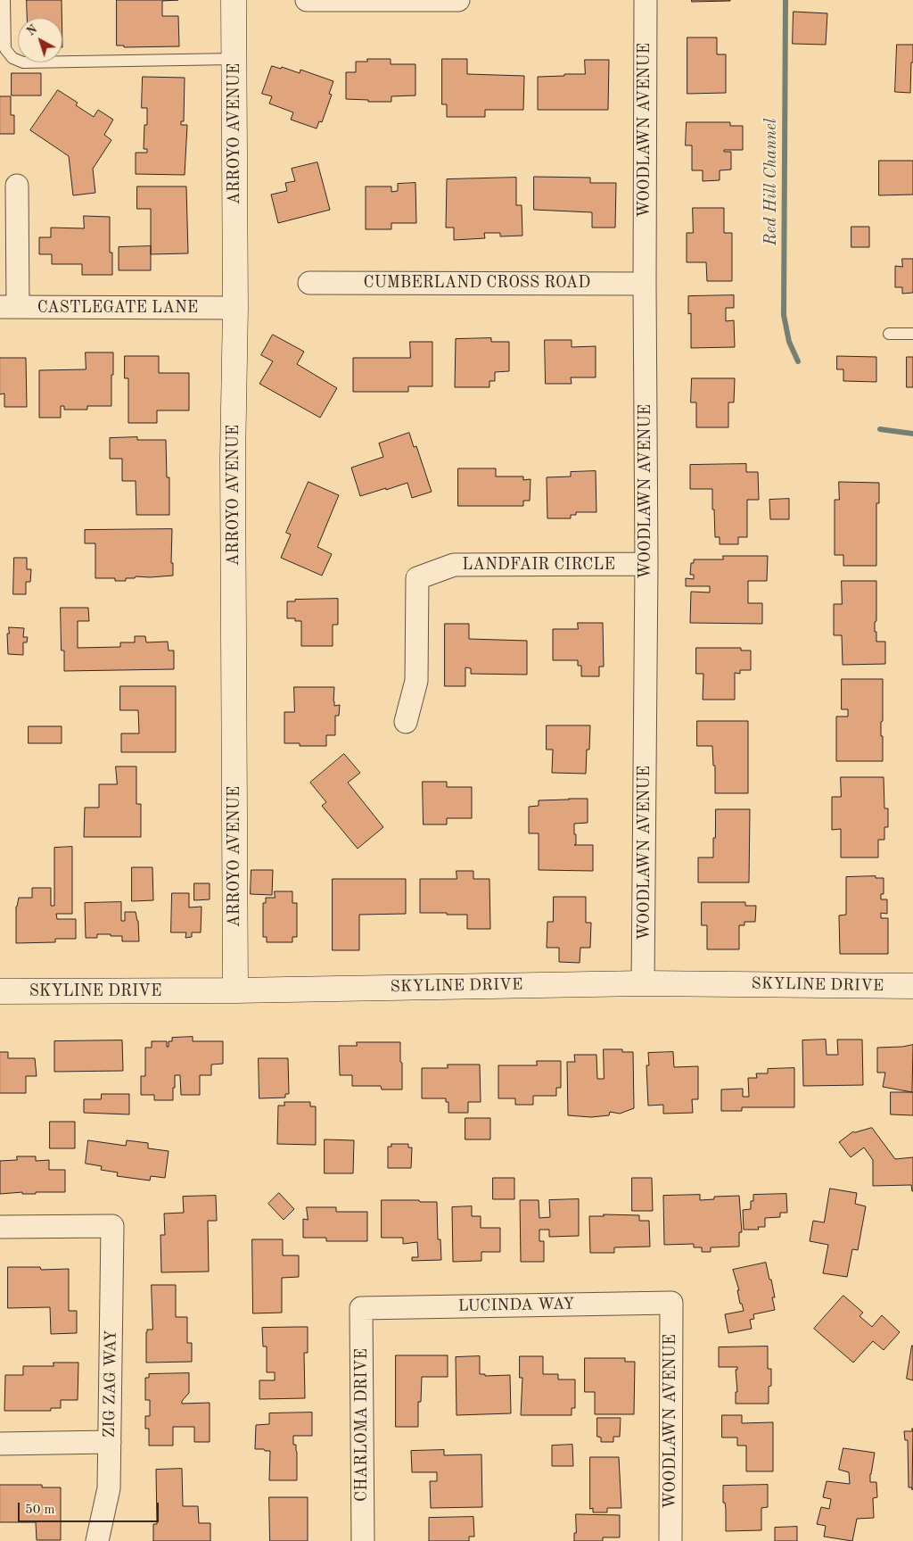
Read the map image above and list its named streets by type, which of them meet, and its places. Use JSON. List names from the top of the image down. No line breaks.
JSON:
{"streets":{"street":["WOODLAWN AVENUE","ARROYO AVENUE","CUMBERLAND CROSS ROAD","CASTLEGATE LANE","LANDFAIR CIRCLE","SKYLINE DRIVE","LUCINDA WAY","ZIG ZAG WAY","CHARLOMA DRIVE"]},"crossings":[["WOODLAWN AVENUE","CUMBERLAND CROSS ROAD"],["WOODLAWN AVENUE","LANDFAIR CIRCLE"],["WOODLAWN AVENUE","SKYLINE DRIVE"],["WOODLAWN AVENUE","LUCINDA WAY"],["ARROYO AVENUE","CASTLEGATE LANE"],["ARROYO AVENUE","SKYLINE DRIVE"],["LUCINDA WAY","CHARLOMA DRIVE"]],"water":["Red Hill Channel"],"scale_bar":"50 m","north":"top left"}
